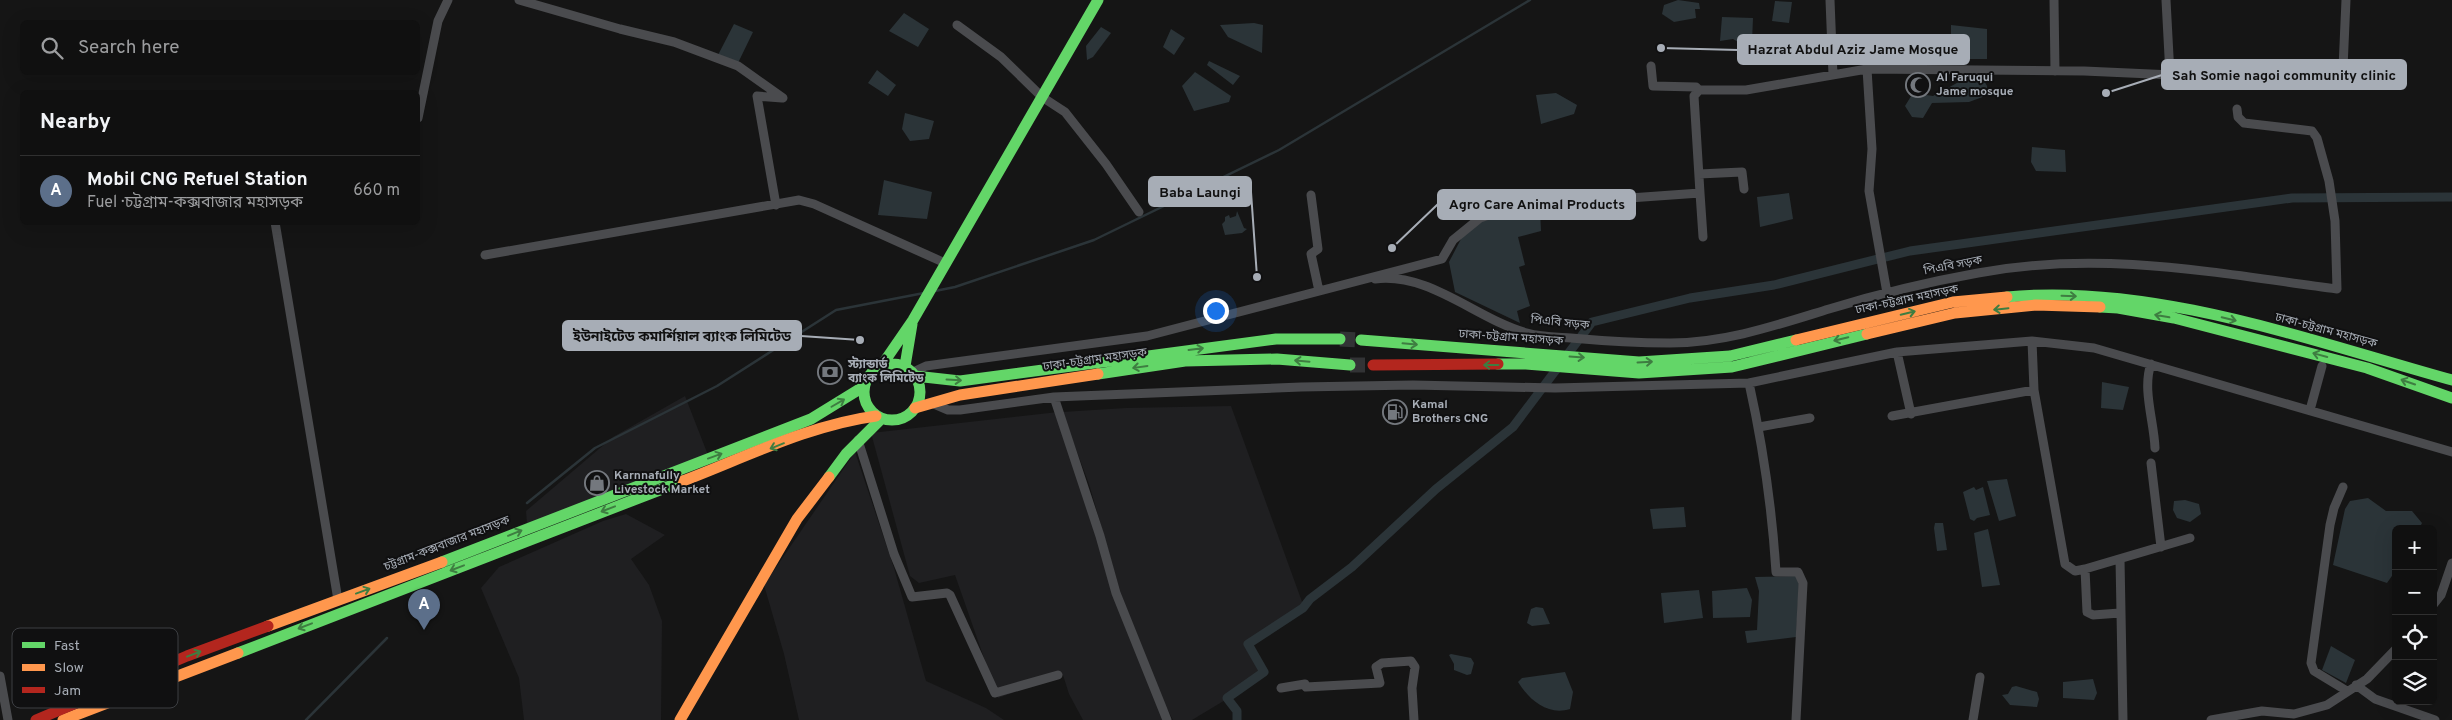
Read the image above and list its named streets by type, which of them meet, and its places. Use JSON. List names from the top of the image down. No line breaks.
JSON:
{"streets":{"main road":["ঢাকা-চট্টগ্রাম মহাসড়ক","চট্টগ্রাম-কক্সবাজার মহাসড়ক"],"street":["পিএবি সড়ক"]},"places":{"other":["Hazrat Abdul Aziz Jame Mosque","Sah Somie nagoi community clinic","Agro Care Animal Products","Baba Laungi","ইউনাইটেড কমার্শিয়াল ব্যাংক লিমিটেড"],"mosque":["Al Faruqui Jame mosque"],"bank":["স্ট্যান্ডার্ড ব্যাংক লিমিটেড"],"fuel station":["Kamal Brothers CNG"],"shop":["Karnnafully Livestock Market"]},"legend":["Fast","Slow","Jam"],"page":{"search":"Search here","heading":"Nearby","list":[{"mark":"A","name":"Mobil CNG Refuel Station","note":"Fuel · চট্টগ্রাম-কক্সবাজার মহাসড়ক","value":"660 m"}],"map_buttons":["+","−"],"pins":"A"}}
